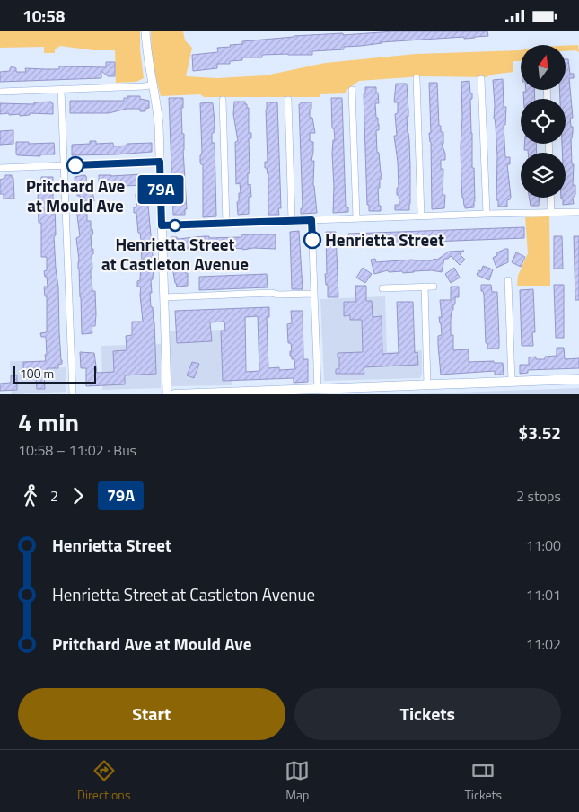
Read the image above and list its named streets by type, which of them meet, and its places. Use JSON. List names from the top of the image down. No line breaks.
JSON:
{"places":["Pritchard Ave at Mould Ave","Henrietta Street at Castleton Avenue","Henrietta Street"],"lines":["bus line 79A"],"scale_bar":"100 m","north":"top","page":{"status":"10:58","on_map":"79A","scale":"100 m","heading":["4 min","10:58 – 11:02 · Bus","$3.52"],"legs":["2","79A","2 stops"],"list":[{"name":"Henrietta Street","value":"11:00"},{"name":"Henrietta Street at Castleton Avenue","value":"11:01"},{"name":"Pritchard Ave at Mould Ave","value":"11:02"}],"buttons":["Start","Tickets"],"tabs":["Directions","Map","Tickets"]}}
